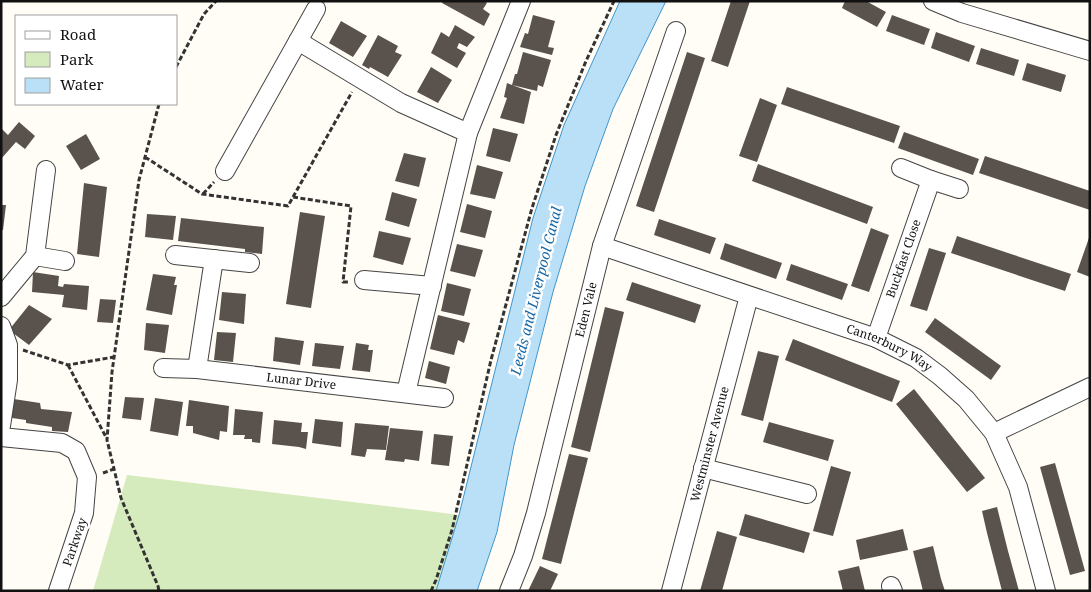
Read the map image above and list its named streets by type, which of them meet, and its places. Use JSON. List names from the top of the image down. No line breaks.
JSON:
{"streets":{"street":["Buckfast Close","Eden Vale","Canterbury Way","Lunar Drive","Westminster Avenue","Parkway"]},"crossings":[["Buckfast Close","Canterbury Way"],["Eden Vale","Canterbury Way"],["Canterbury Way","Westminster Avenue"]],"water":["Leeds and Liverpool Canal"],"legend":["Road","Park","Water"]}
